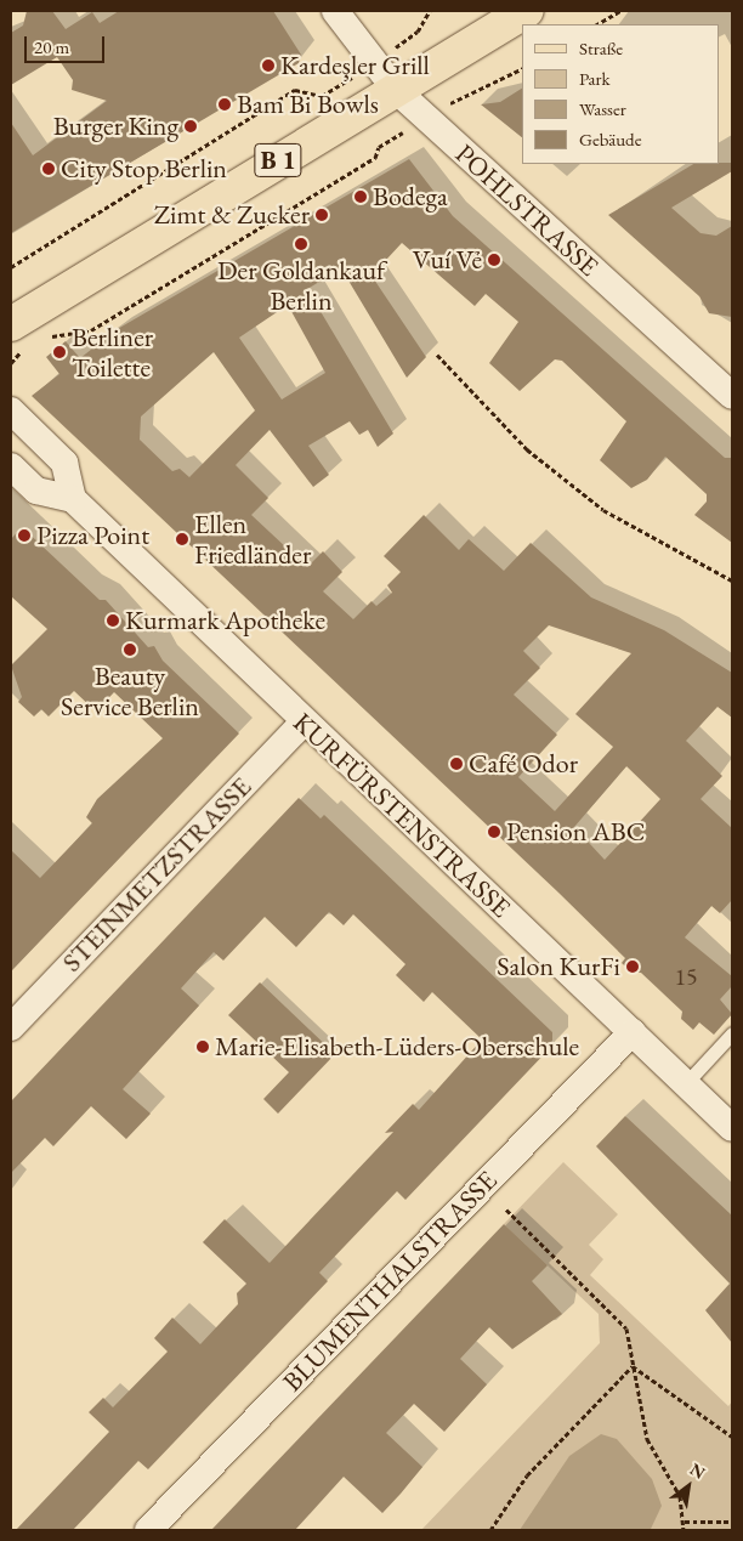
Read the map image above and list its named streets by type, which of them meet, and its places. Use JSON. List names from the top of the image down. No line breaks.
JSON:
{"streets":{"main road":["B 1"],"street":["POHLSTRASSE","KURFÜRSTENSTRASSE","STEINMETZSTRASSE","BLUMENTHALSTRASSE"]},"crossings":[["B 1","POHLSTRASSE"],["KURFÜRSTENSTRASSE","STEINMETZSTRASSE"],["KURFÜRSTENSTRASSE","BLUMENTHALSTRASSE"]],"places":["Kardeşler Grill","Bam Bi Bowls","Burger King","City Stop Berlin","Bodega","Zimt & Zucker","Der Goldankauf Berlin","Vuí Vẻ","Berliner Toilette","Pizza Point","Ellen Friedländer","Kurmark Apotheke","Beauty Service Berlin","Café Odor","Pension ABC","Salon KurFi","Marie-Elisabeth-Lüders-Oberschule"],"house_numbers":["15"],"legend":["Straße","Park","Wasser","Gebäude"],"scale_bar":"20 m","north":"top right"}
